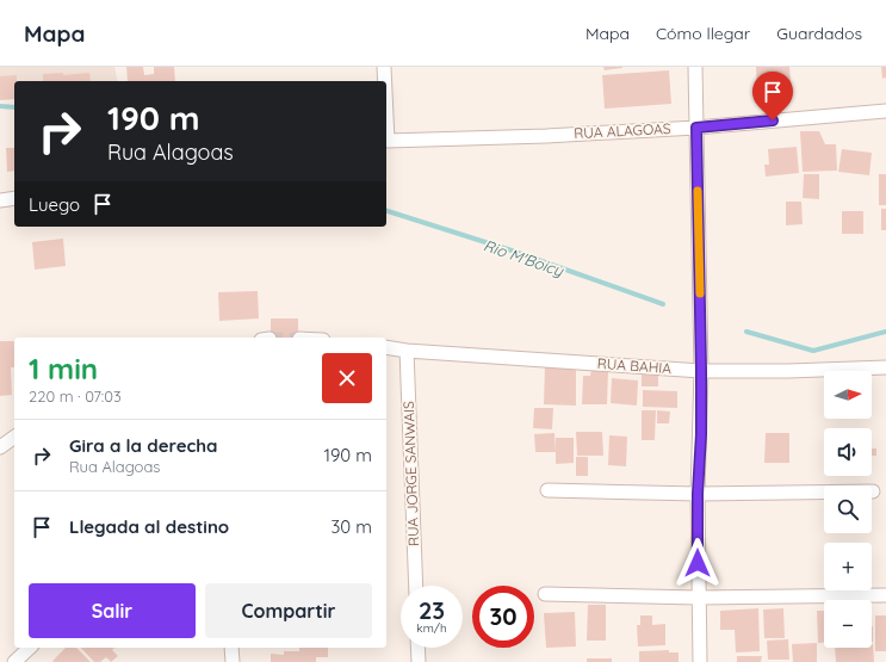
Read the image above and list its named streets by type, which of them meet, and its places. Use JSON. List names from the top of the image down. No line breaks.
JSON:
{"streets":{"street":["RUA ALAGOAS","RUA BAHIA","RUA JORGE SANWAIS"]},"crossings":[["RUA BAHIA","RUA JORGE SANWAIS"]],"water":["Rio M'Boicy"],"north":"right","page":{"header":"Mapa","nav":["Mapa","Cómo llegar","Guardados"],"turn":["190 m","Rua Alagoas"],"then":"Luego","heading":["1 min","220 m · 07:03"],"map_buttons":["+","−"],"list":[{"name":"Gira a la derecha","note":"Rua Alagoas","value":"190 m"},{"name":"Llegada al destino","value":"30 m"}],"buttons":["Salir","Compartir"],"speed":"23 km/h","limit":"30"}}
